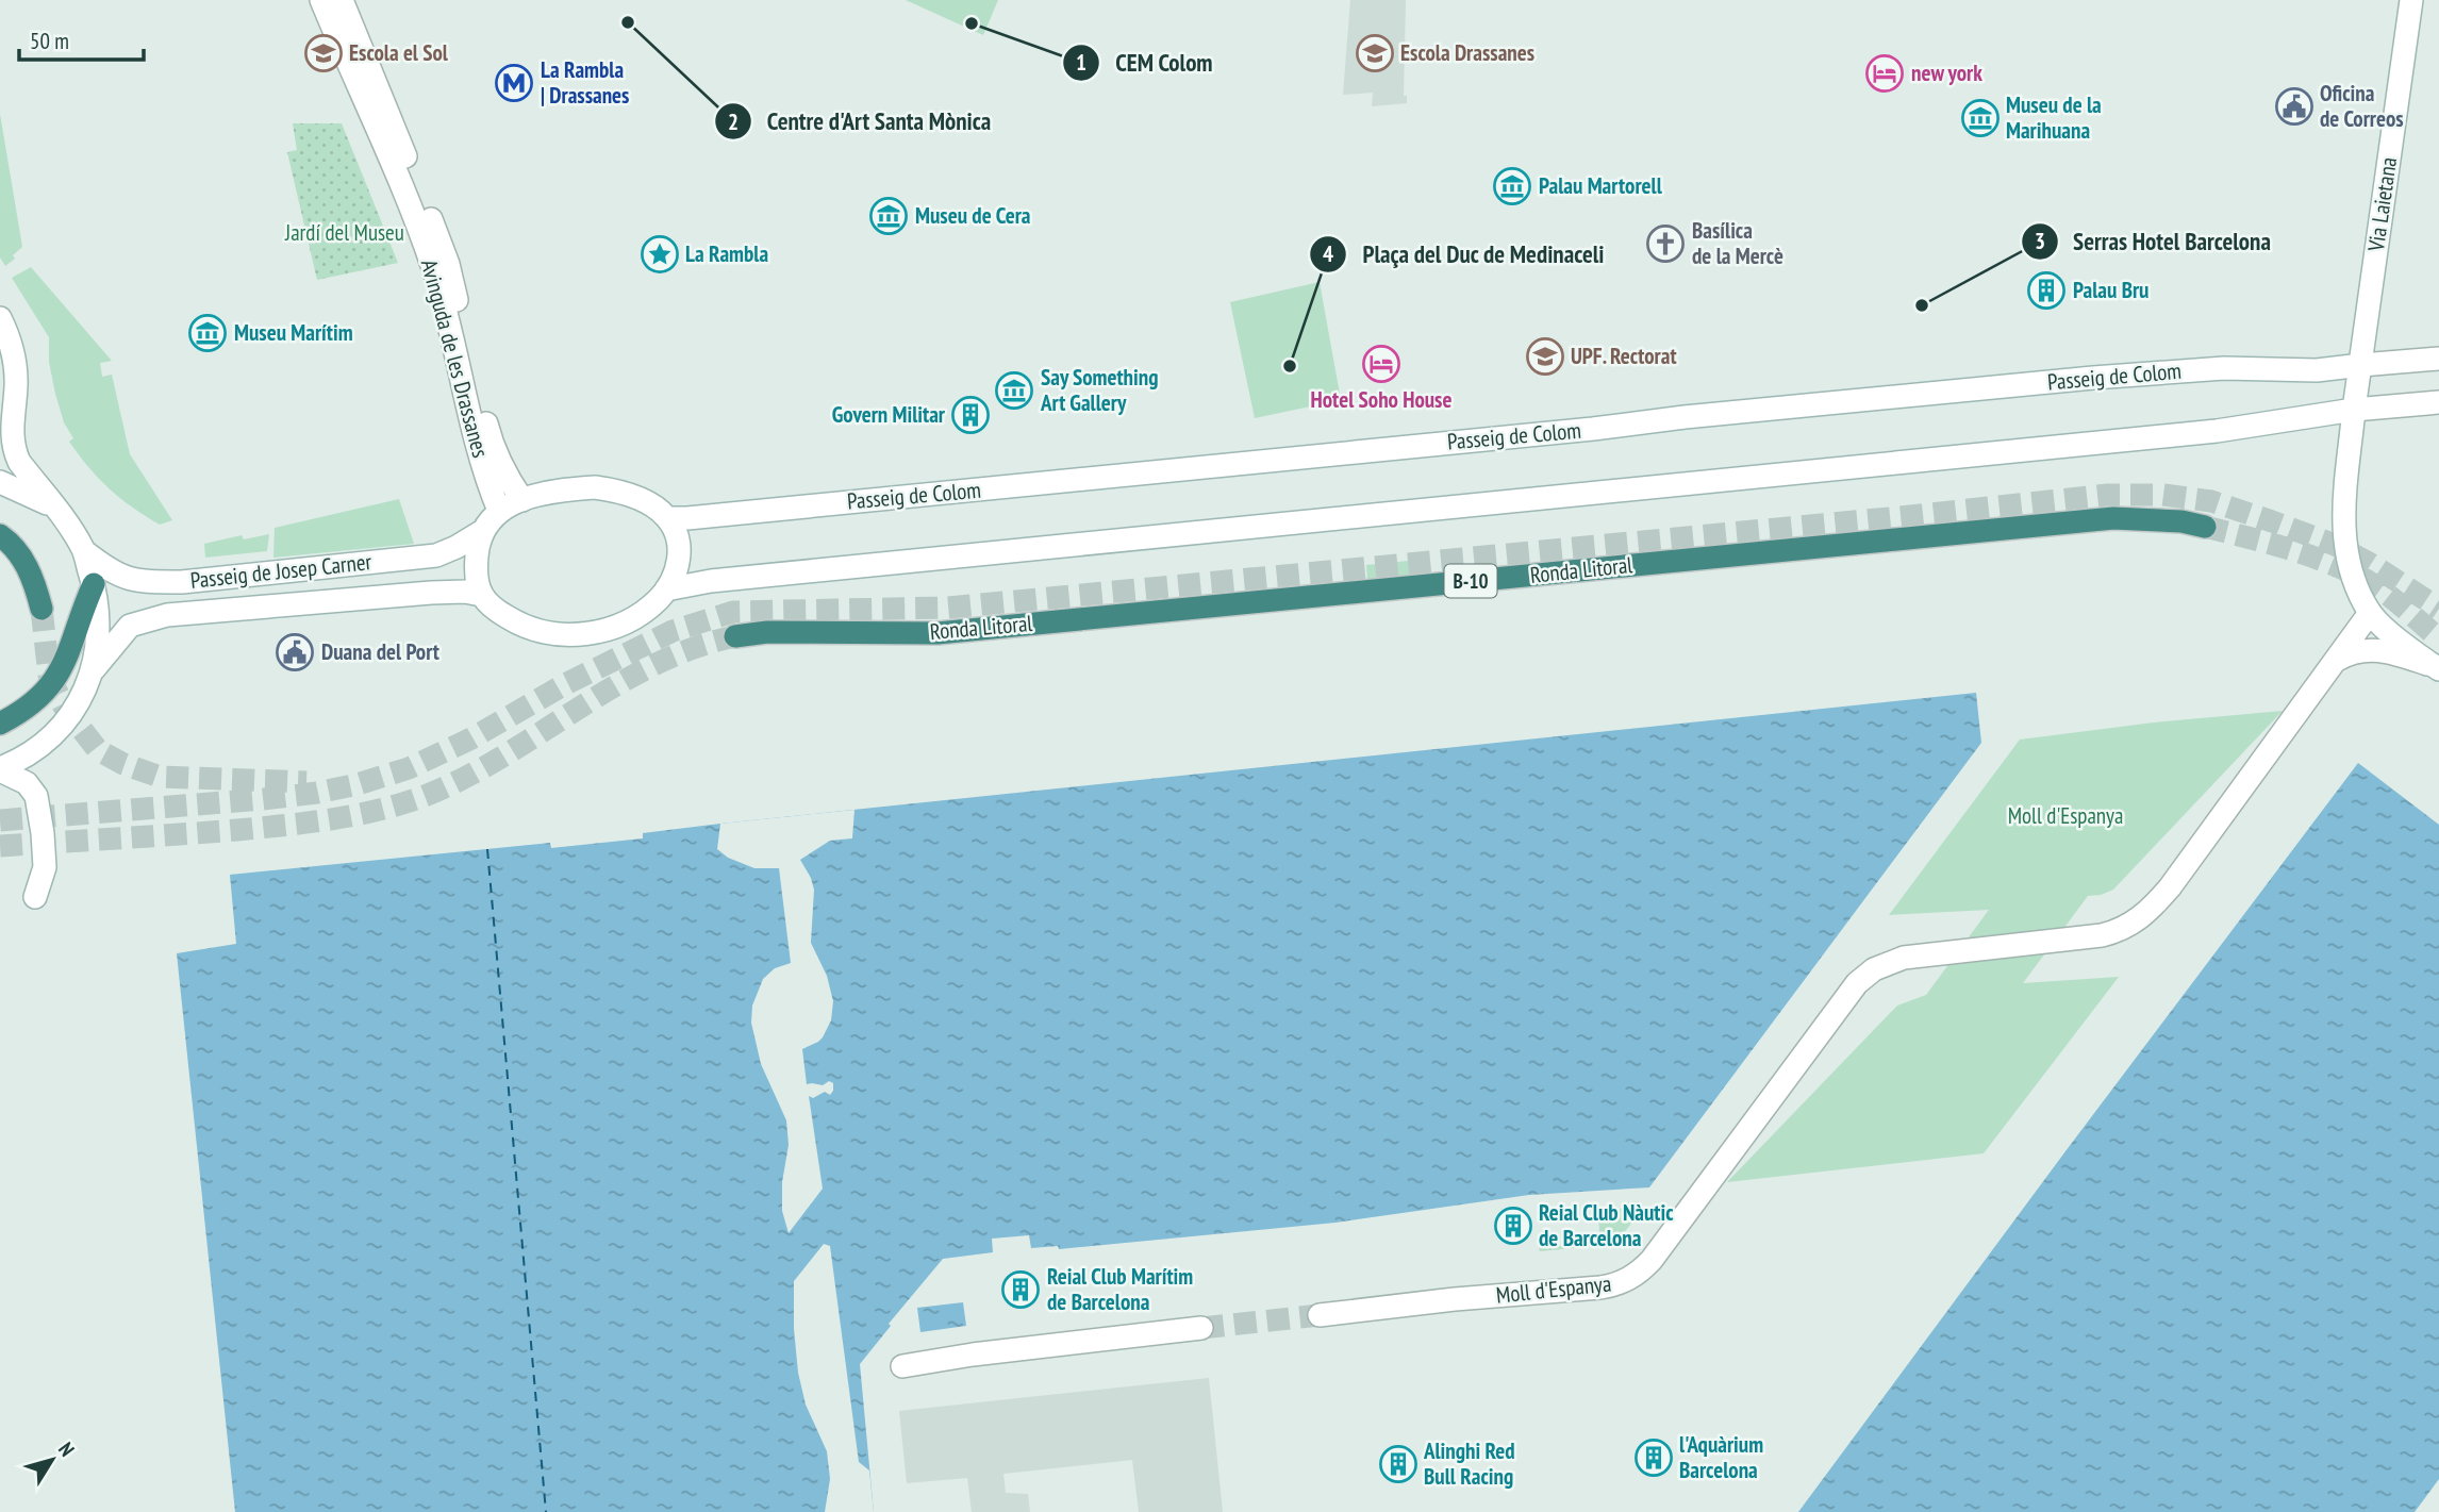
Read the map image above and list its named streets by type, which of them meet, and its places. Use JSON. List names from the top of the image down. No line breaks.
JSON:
{"streets":{"highway":["Ronda Litoral","B-10"],"main road":["Via Laietana","Avinguda de les Drassanes","Passeig de Colom","Passeig de Josep Carner","Moll d'Espanya"]},"crossings":[["Via Laietana","Passeig de Colom"],["Via Laietana","Moll d'Espanya"],["Avinguda de les Drassanes","Passeig de Colom"],["Avinguda de les Drassanes","Passeig de Josep Carner"],["Passeig de Colom","Passeig de Josep Carner"]],"parks":["Jardí del Museu","Moll d'Espanya"],"places":{"other":["Centre d'Art Santa Mònica","CEM Colom","Serras Hotel Barcelona","Plaça del Duc de Medinaceli"],"school or university":["Escola el Sol","Escola Drassanes","UPF. Rectorat"],"hotel":["new york","Hotel Soho House"],"metro station":["La Rambla | Drassanes"],"public building":["Oficina de Correos","Duana del Port"],"museum":["Museu de la Marihuana","Palau Martorell","Museu de Cera","Museu Marítim","Say Something Art Gallery"],"church":["Basílica de la Mercè"],"place":["La Rambla"],"building":["Palau Bru","Govern Militar","Reial Club Nàutic de Barcelona","Reial Club Marítim de Barcelona","l'Aquàrium Barcelona","Alinghi Red Bull Racing"]},"scale_bar":"50 m","north":"top right"}
